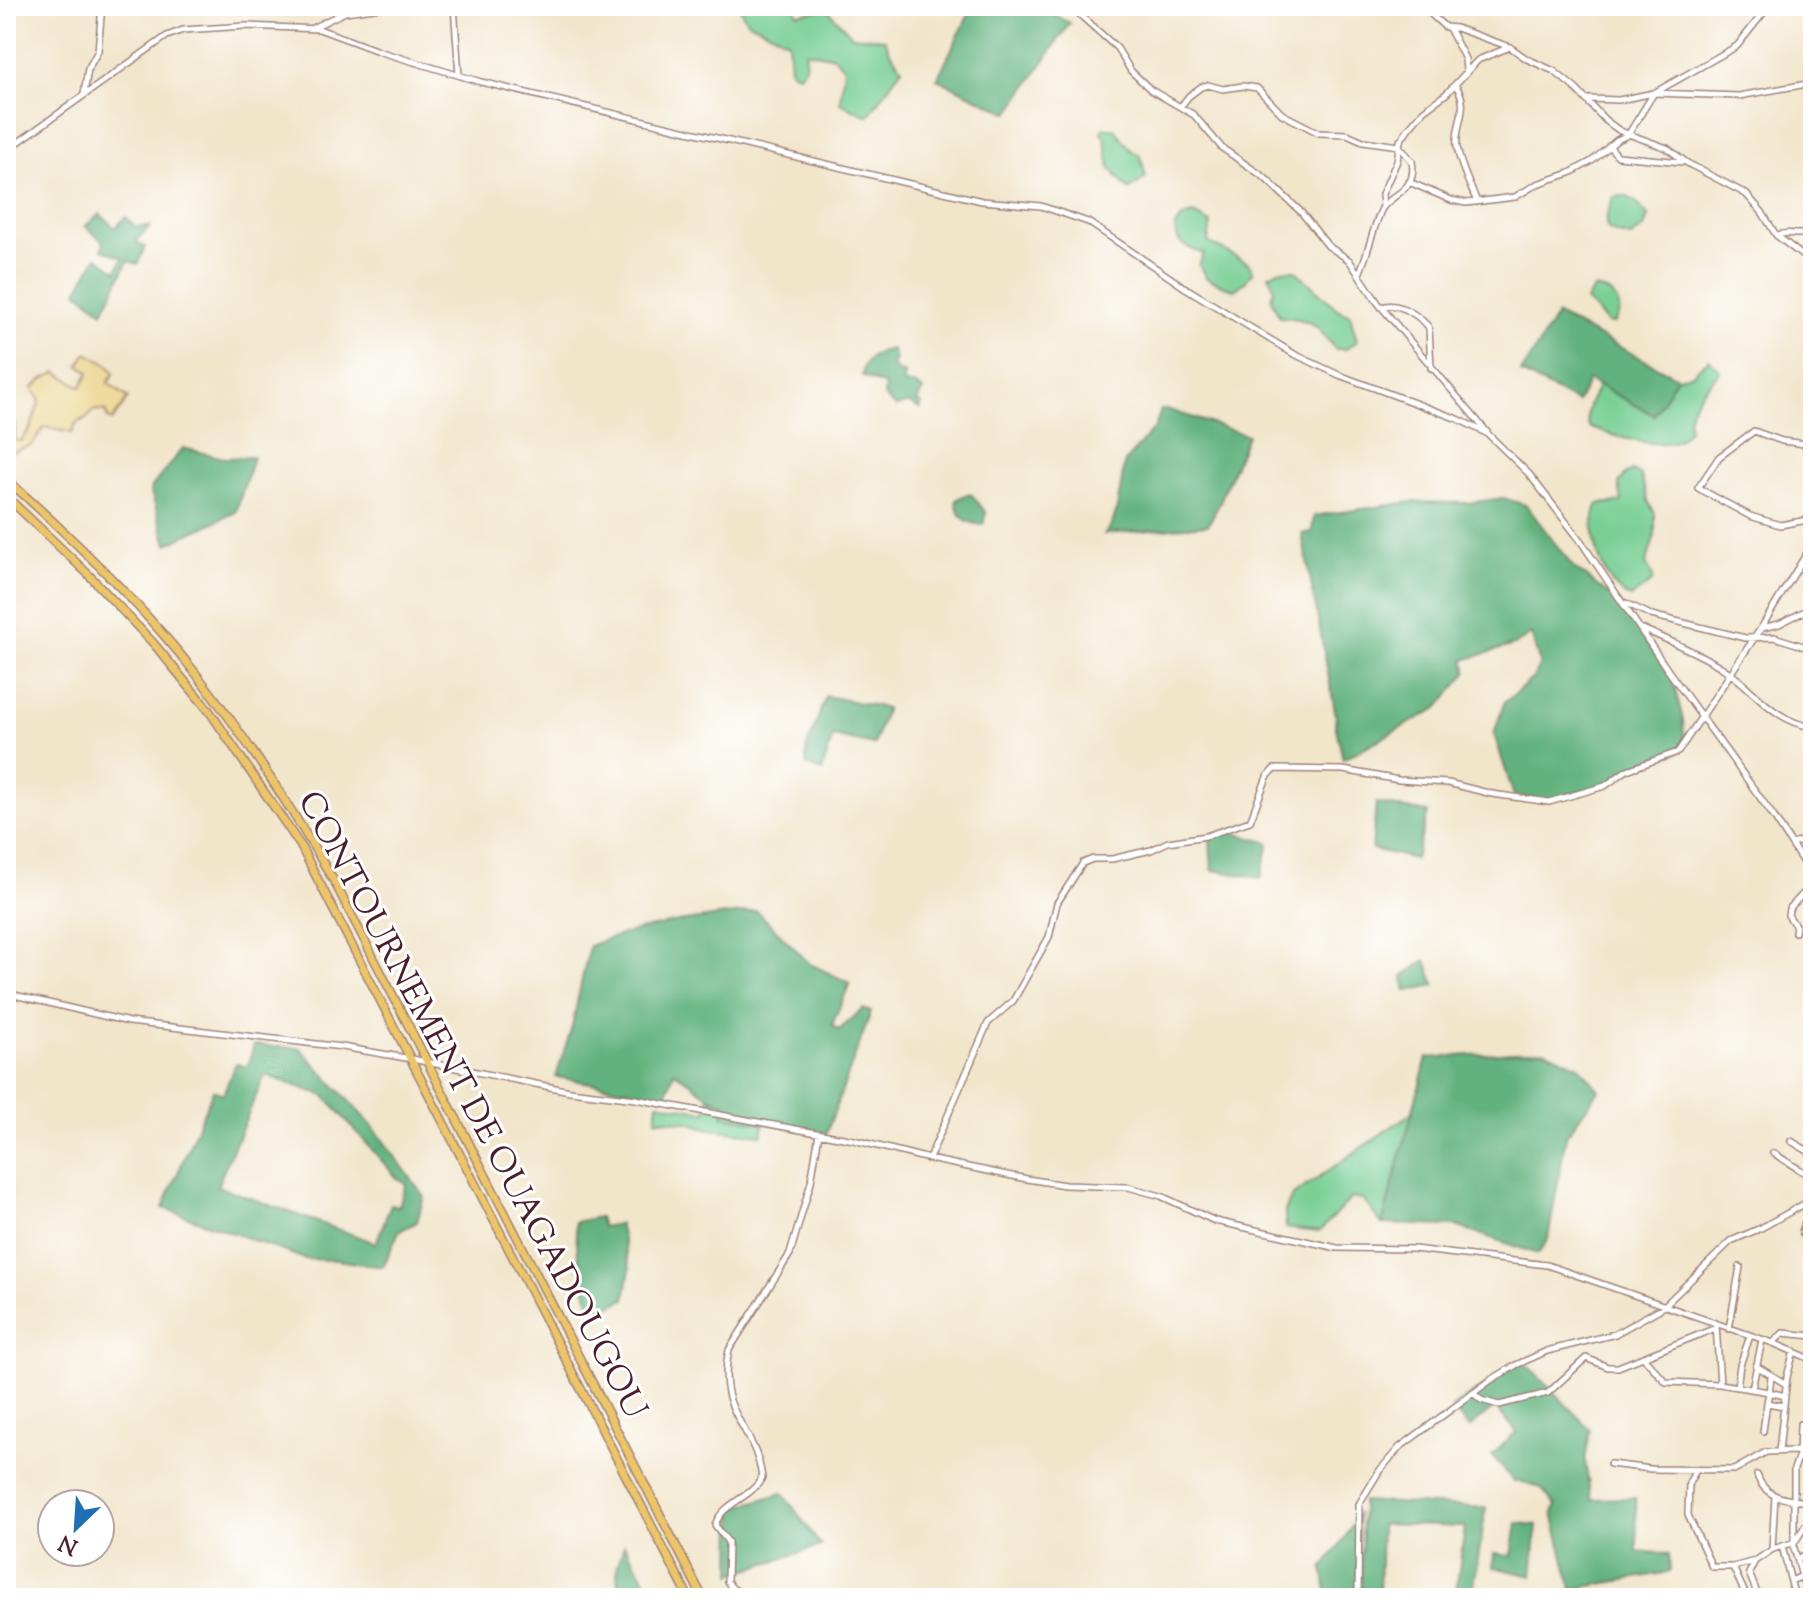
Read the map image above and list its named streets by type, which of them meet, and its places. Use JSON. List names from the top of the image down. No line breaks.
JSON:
{"streets":{"highway":["CONTOURNEMENT DE OUAGADOUGOU"]},"north":"bottom left"}
